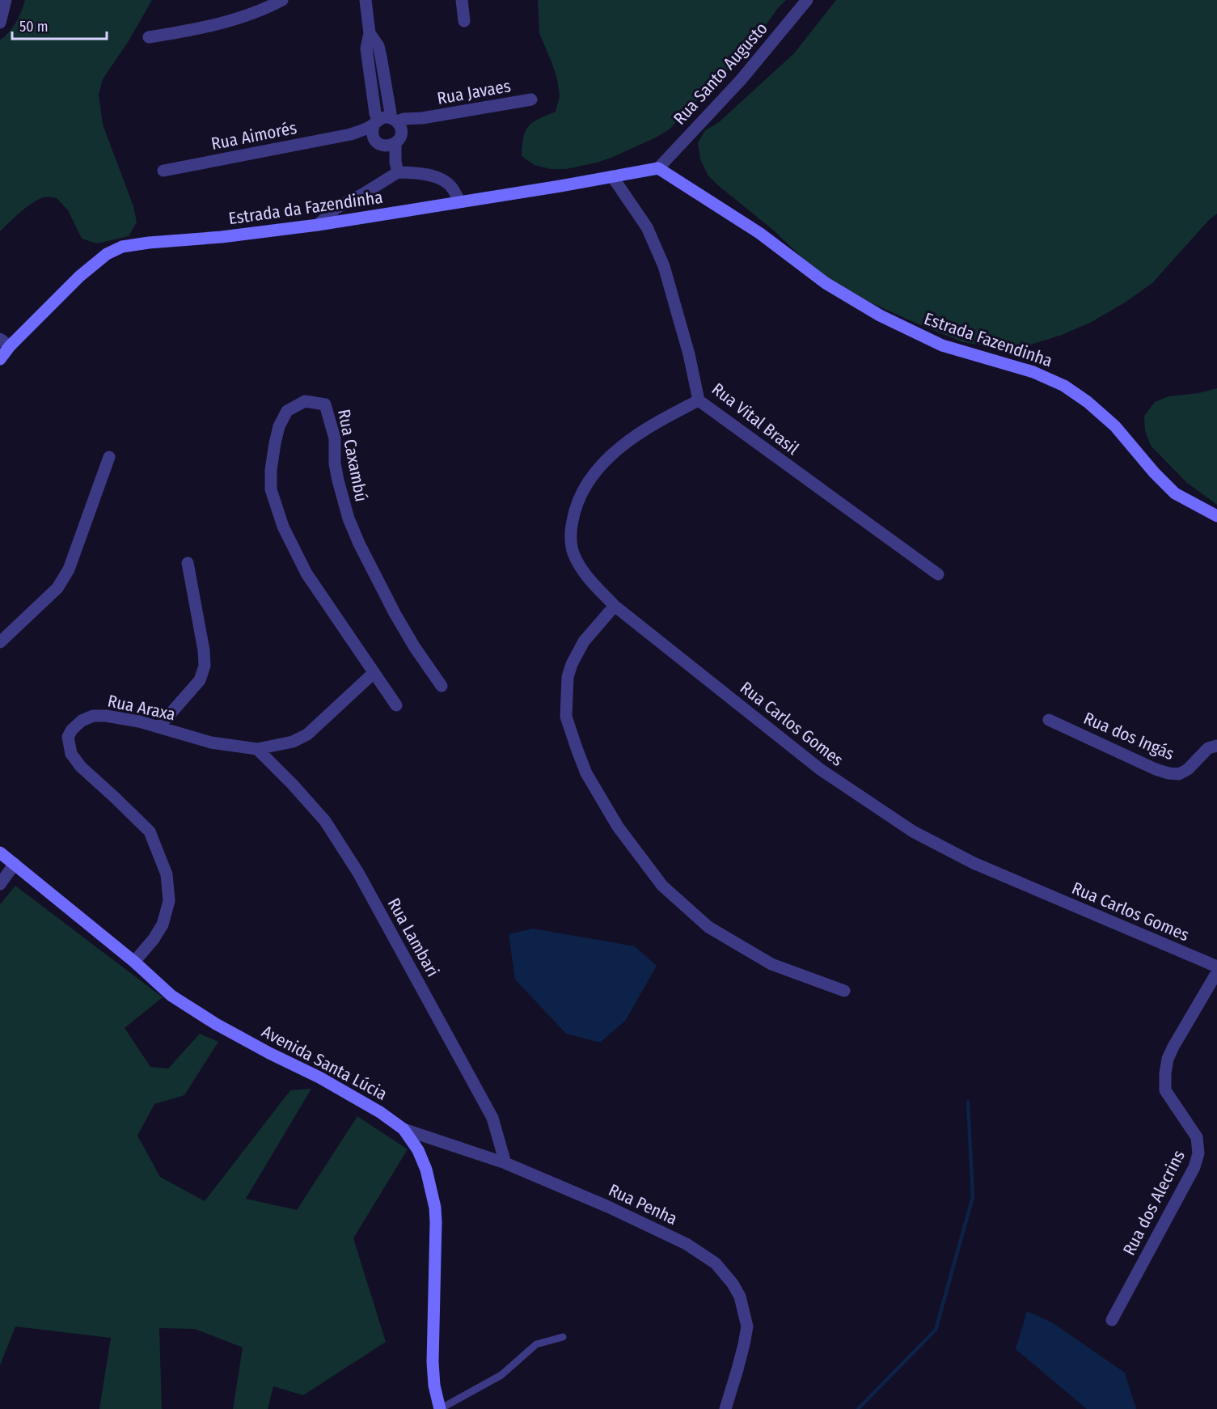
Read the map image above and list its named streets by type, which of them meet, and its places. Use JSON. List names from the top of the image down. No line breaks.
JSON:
{"streets":{"street":["Rua Santo Augusto","Rua Javaes","Rua Aimorés","Estrada da Fazendinha","Estrada Fazendinha","Rua Vital Brasil","Rua Caxambú","Rua Araxa","Rua Carlos Gomes","Rua dos Ingás","Rua Lambari","Avenida Santa Lúcia","Rua dos Alecrins","Rua Penha"]},"crossings":[["Rua Santo Augusto","Estrada da Fazendinha"],["Rua Santo Augusto","Estrada Fazendinha"],["Rua Javaes","Rua Aimorés"],["Estrada da Fazendinha","Estrada Fazendinha"],["Estrada da Fazendinha","Rua Vital Brasil"],["Rua Vital Brasil","Rua Carlos Gomes"],["Rua Caxambú","Rua Araxa"],["Rua Araxa","Rua Lambari"],["Rua Araxa","Avenida Santa Lúcia"],["Rua Lambari","Rua Penha"],["Avenida Santa Lúcia","Rua Penha"]],"scale_bar":"50 m"}
